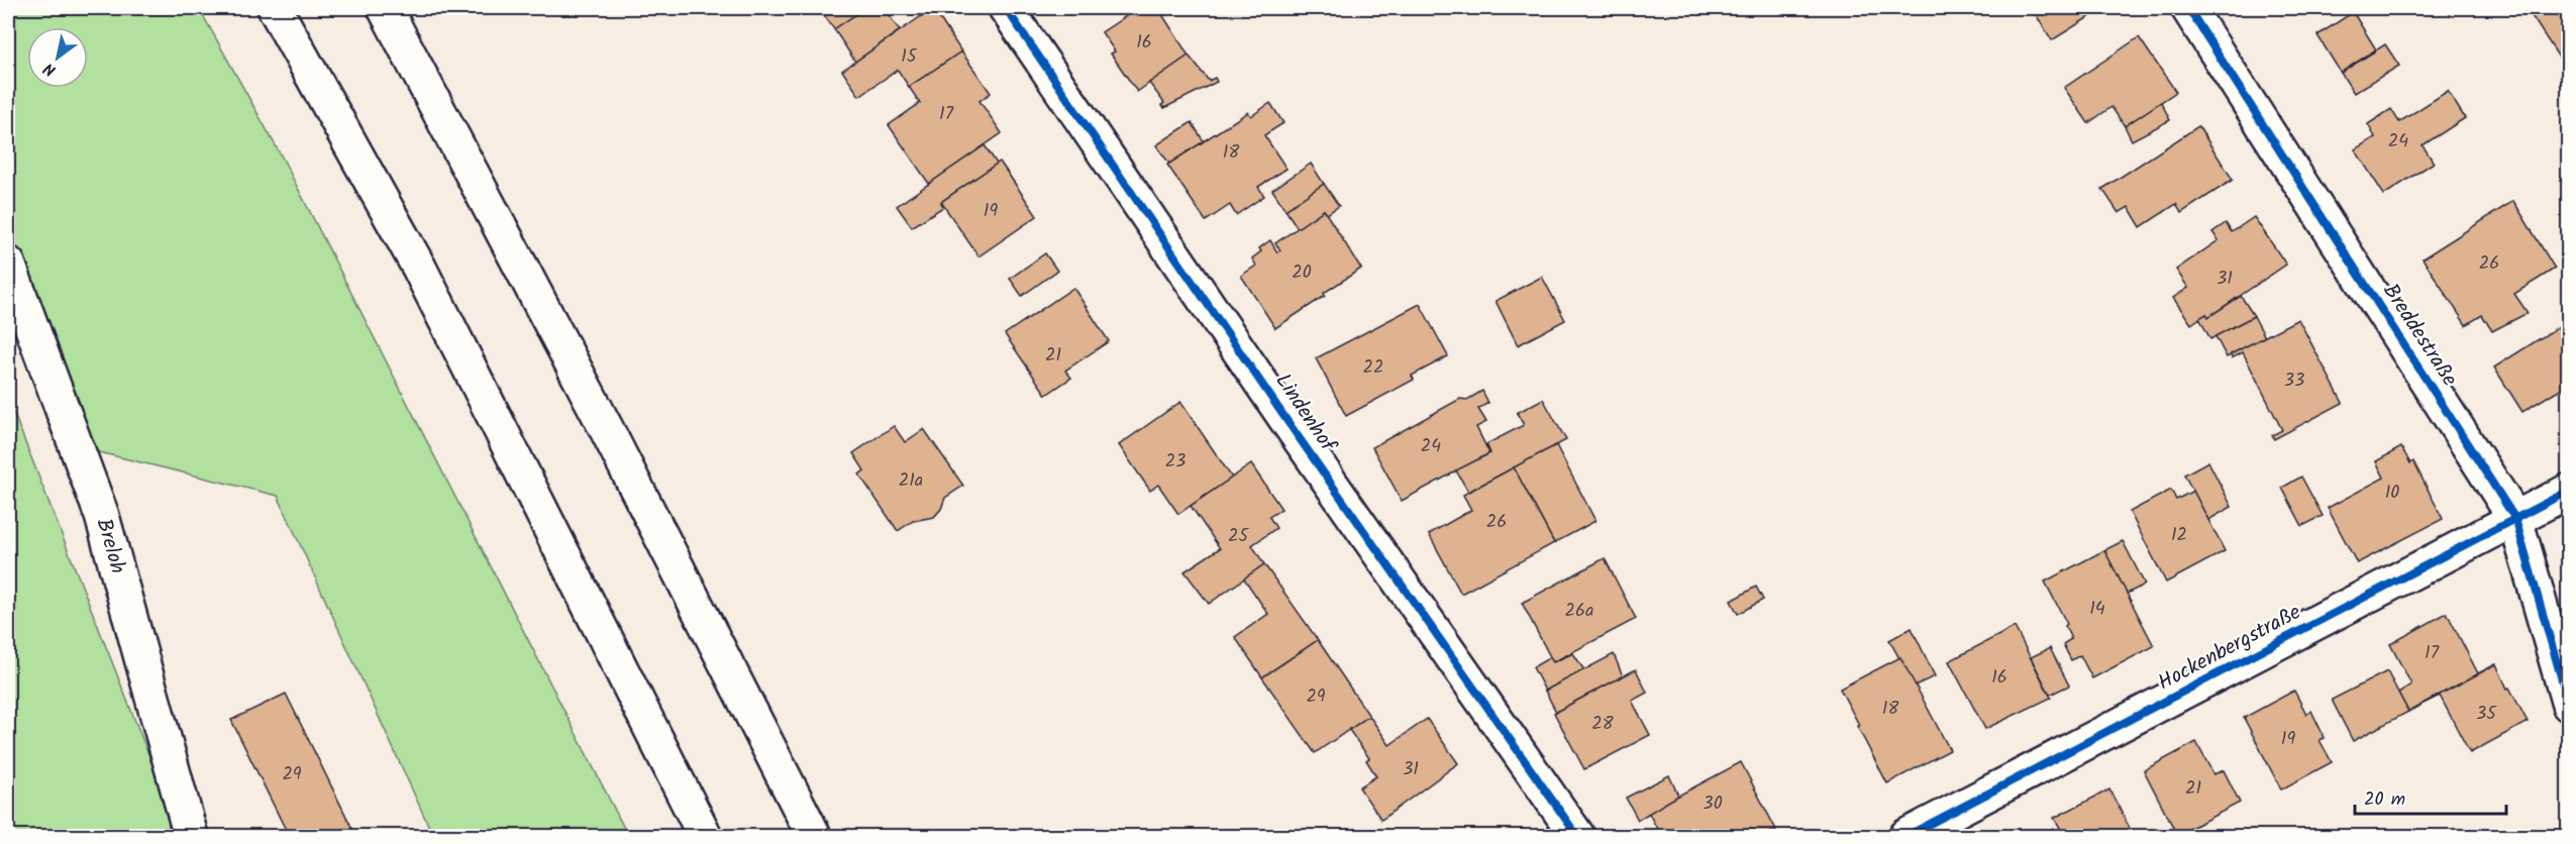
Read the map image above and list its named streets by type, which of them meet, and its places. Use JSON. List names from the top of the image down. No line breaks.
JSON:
{"streets":{"main road":["Breddestraße","Lindenhof","Breloh","Hockenbergstraße"]},"crossings":[["Breddestraße","Hockenbergstraße"]],"house_numbers":["16","15","17","24","18","19","26","20","31","21","22","33","24","23","21a","10","26","12","25","14","26a","17","16","29","18","35","28","19","31","29","21","30"],"scale_bar":"20 m","north":"bottom left"}
